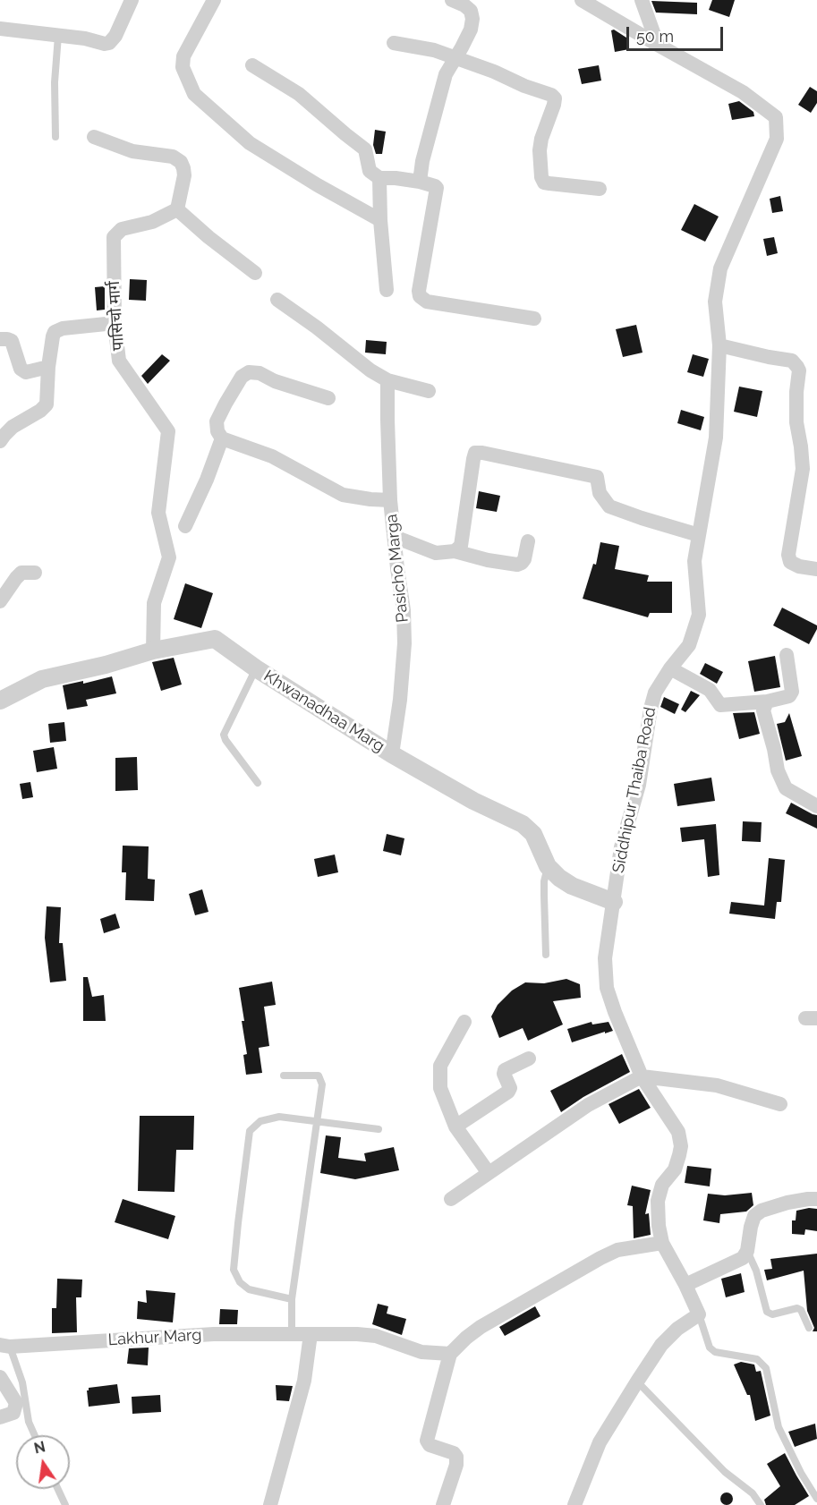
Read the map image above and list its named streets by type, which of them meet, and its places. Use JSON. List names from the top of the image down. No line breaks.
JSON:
{"streets":{"street":["पासिचो मार्ग","Pasicho Marga","Khwanadhaa Marg","Siddhipur Thaiba Road","Lakhur Marg"]},"crossings":[["पासिचो मार्ग","Khwanadhaa Marg"],["Pasicho Marga","Khwanadhaa Marg"],["Khwanadhaa Marg","Siddhipur Thaiba Road"]],"scale_bar":"50 m","north":"top"}
